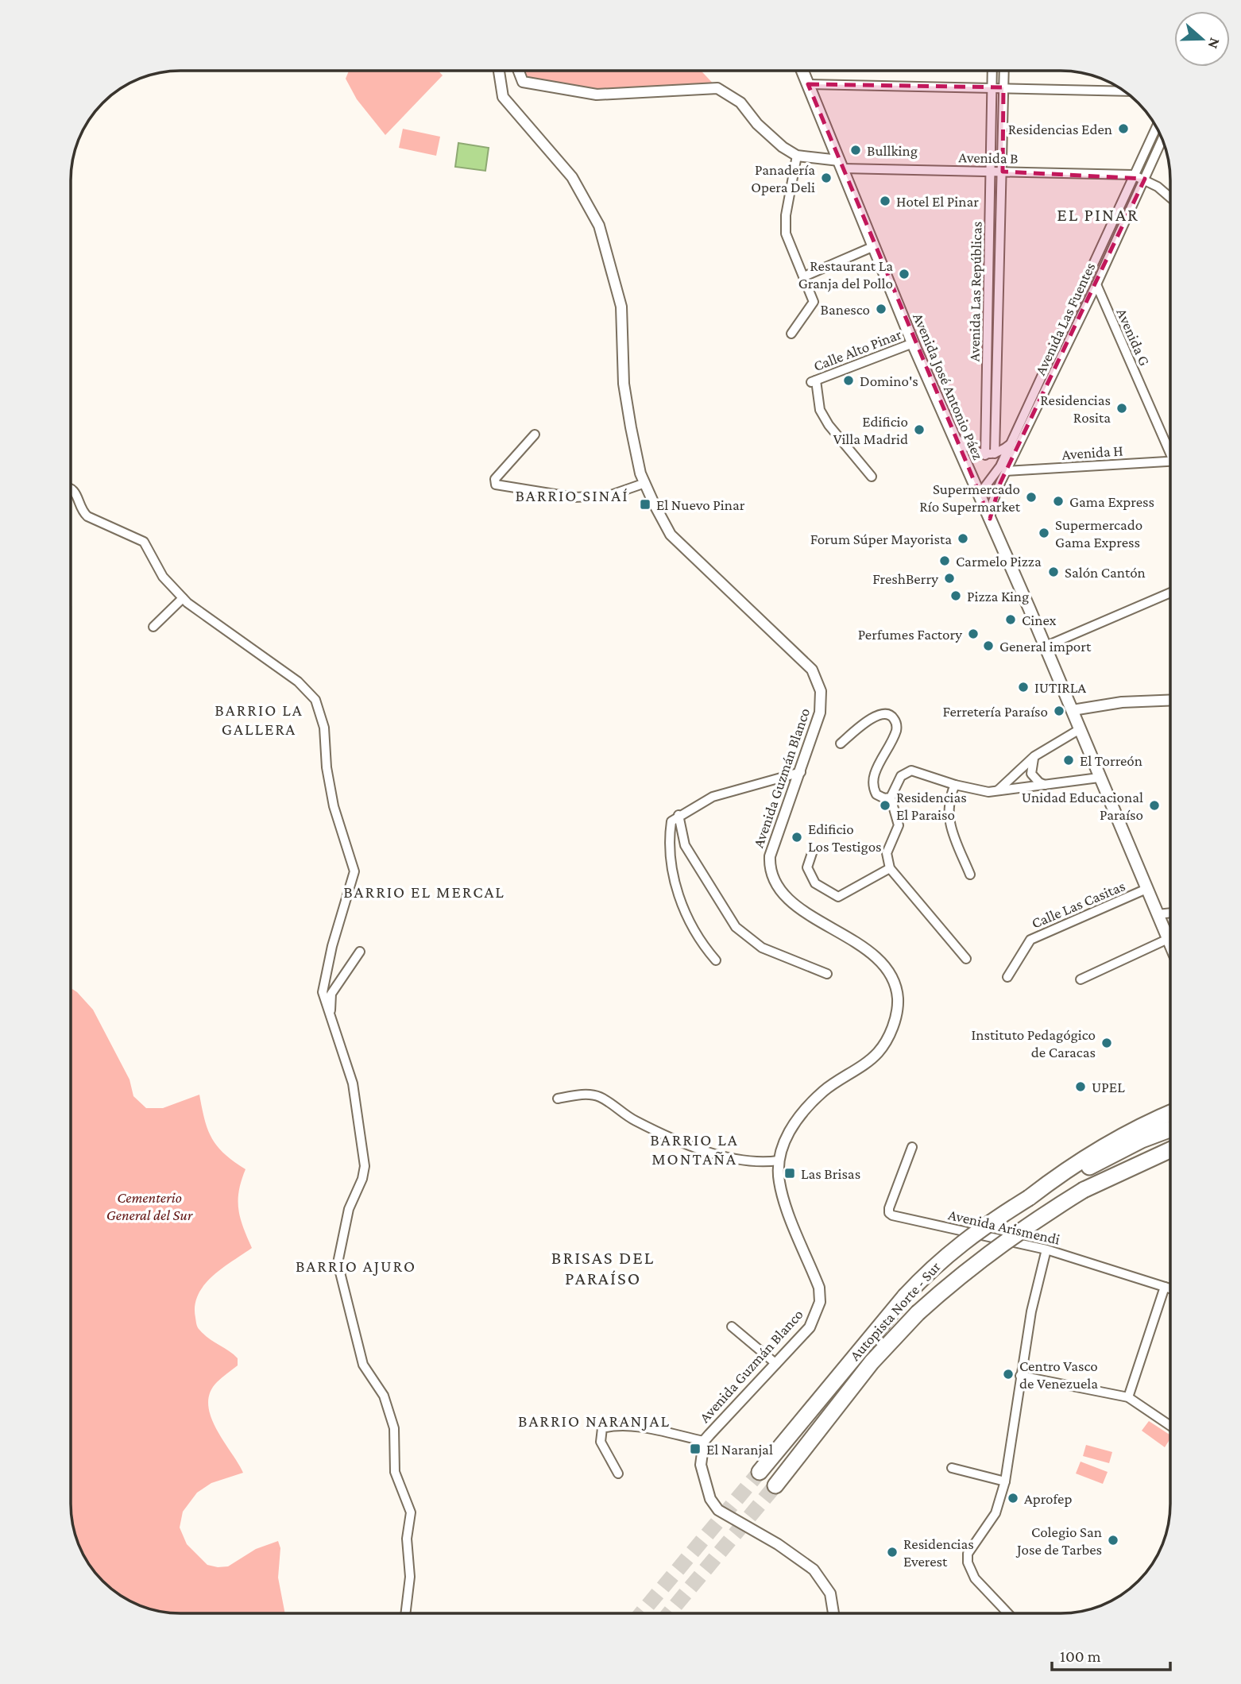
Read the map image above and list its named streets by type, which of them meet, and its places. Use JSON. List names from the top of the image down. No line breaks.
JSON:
{"streets":{"highway":["Autopista Norte - Sur"],"main road":["Avenida José Antonio Páez"],"street":["Avenida B","Avenida Las Repúblicas","Avenida Las Fuentes","Avenida G","Calle Alto Pinar","Avenida H","Avenida Guzmán Blanco","Calle Las Casitas","Avenida Arismendi"]},"crossings":[["Avenida B","Avenida Las Repúblicas"],["Avenida B","Avenida Las Fuentes"],["Avenida B","Avenida José Antonio Páez"],["Avenida Las Fuentes","Avenida G"],["Avenida Las Fuentes","Avenida José Antonio Páez"],["Avenida Las Fuentes","Avenida H"],["Calle Alto Pinar","Avenida José Antonio Páez"],["Avenida José Antonio Páez","Calle Las Casitas"]],"districts":["EL PINAR","BARRIO SINAÍ","BARRIO LA GALLERA","BARRIO EL MERCAL","BARRIO LA MONTAÑA","BRISAS DEL PARAÍSO","BARRIO AJURO","BARRIO NARANJAL"],"parks":["Cementerio General del Sur"],"places":{"other":["Residencias Eden","Bullking","Panadería Opera Deli","Hotel El Pinar","Restaurant La Granja del Pollo","Banesco","Domino's","Residencias Rosita","Edificio Villa Madrid","Supermercado Río Supermarket","Gama Express","Supermercado Gama Express","Forum Súper Mayorista","Carmelo Pizza","Salón Cantón","FreshBerry","Pizza King","Cinex","Perfumes Factory","General import","IUTIRLA","Ferretería Paraíso","El Torreón","Residencias El Paraiso","Unidad Educacional Paraíso","Edificio Los Testigos","Instituto Pedagógico de Caracas","UPEL","Centro Vasco de Venezuela","Aprofep","Colegio San Jose de Tarbes","Residencias Everest"],"transit":["El Nuevo Pinar","Las Brisas","El Naranjal"]},"scale_bar":"100 m","north":"right"}
